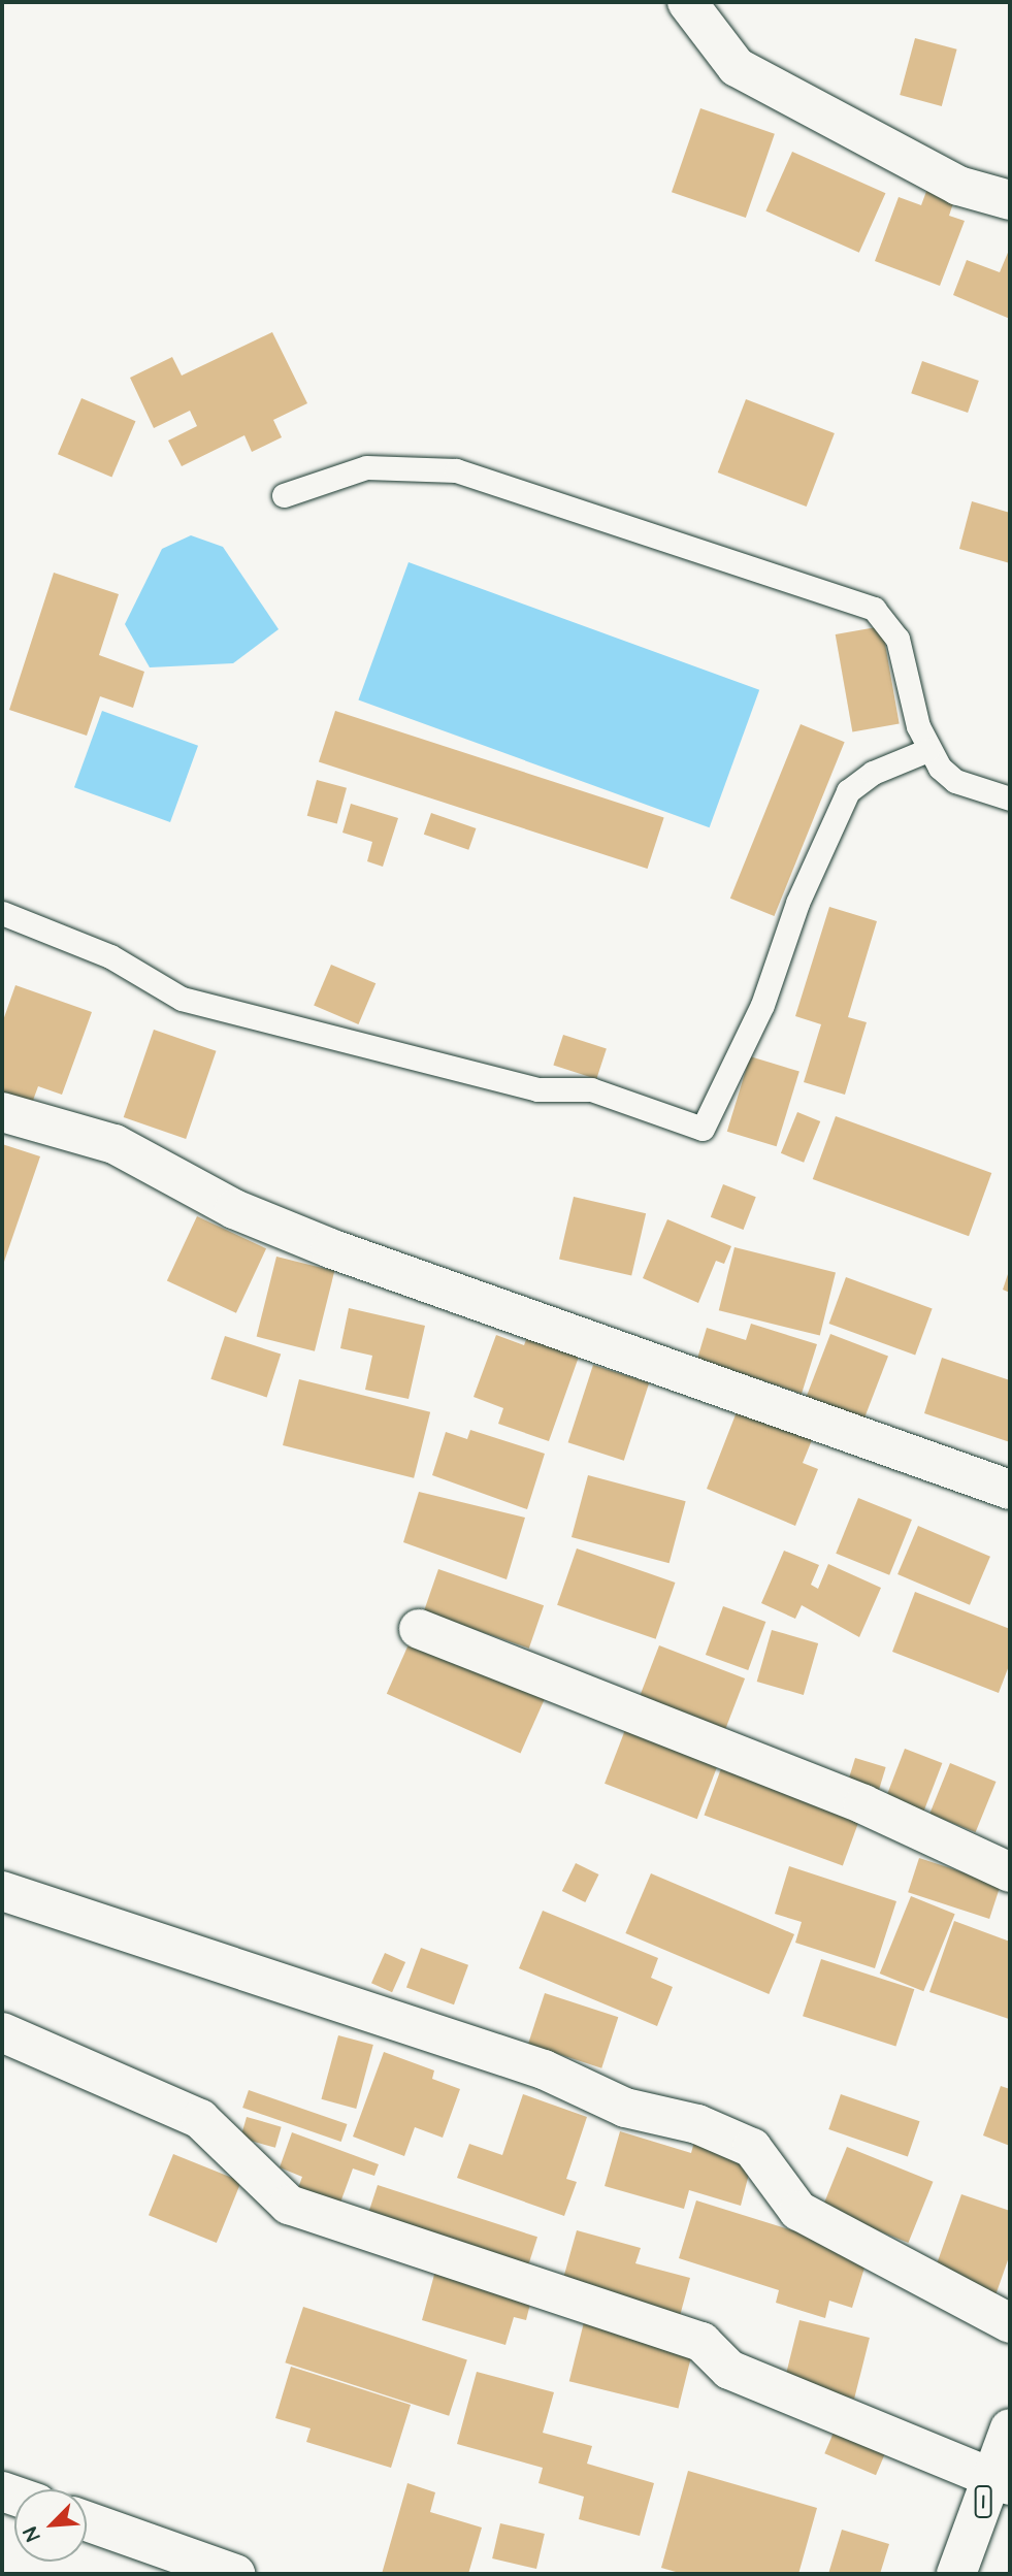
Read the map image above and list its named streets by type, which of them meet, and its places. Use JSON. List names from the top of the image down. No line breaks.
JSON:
{"streets":{"main road":["1"]},"north":"bottom left"}
